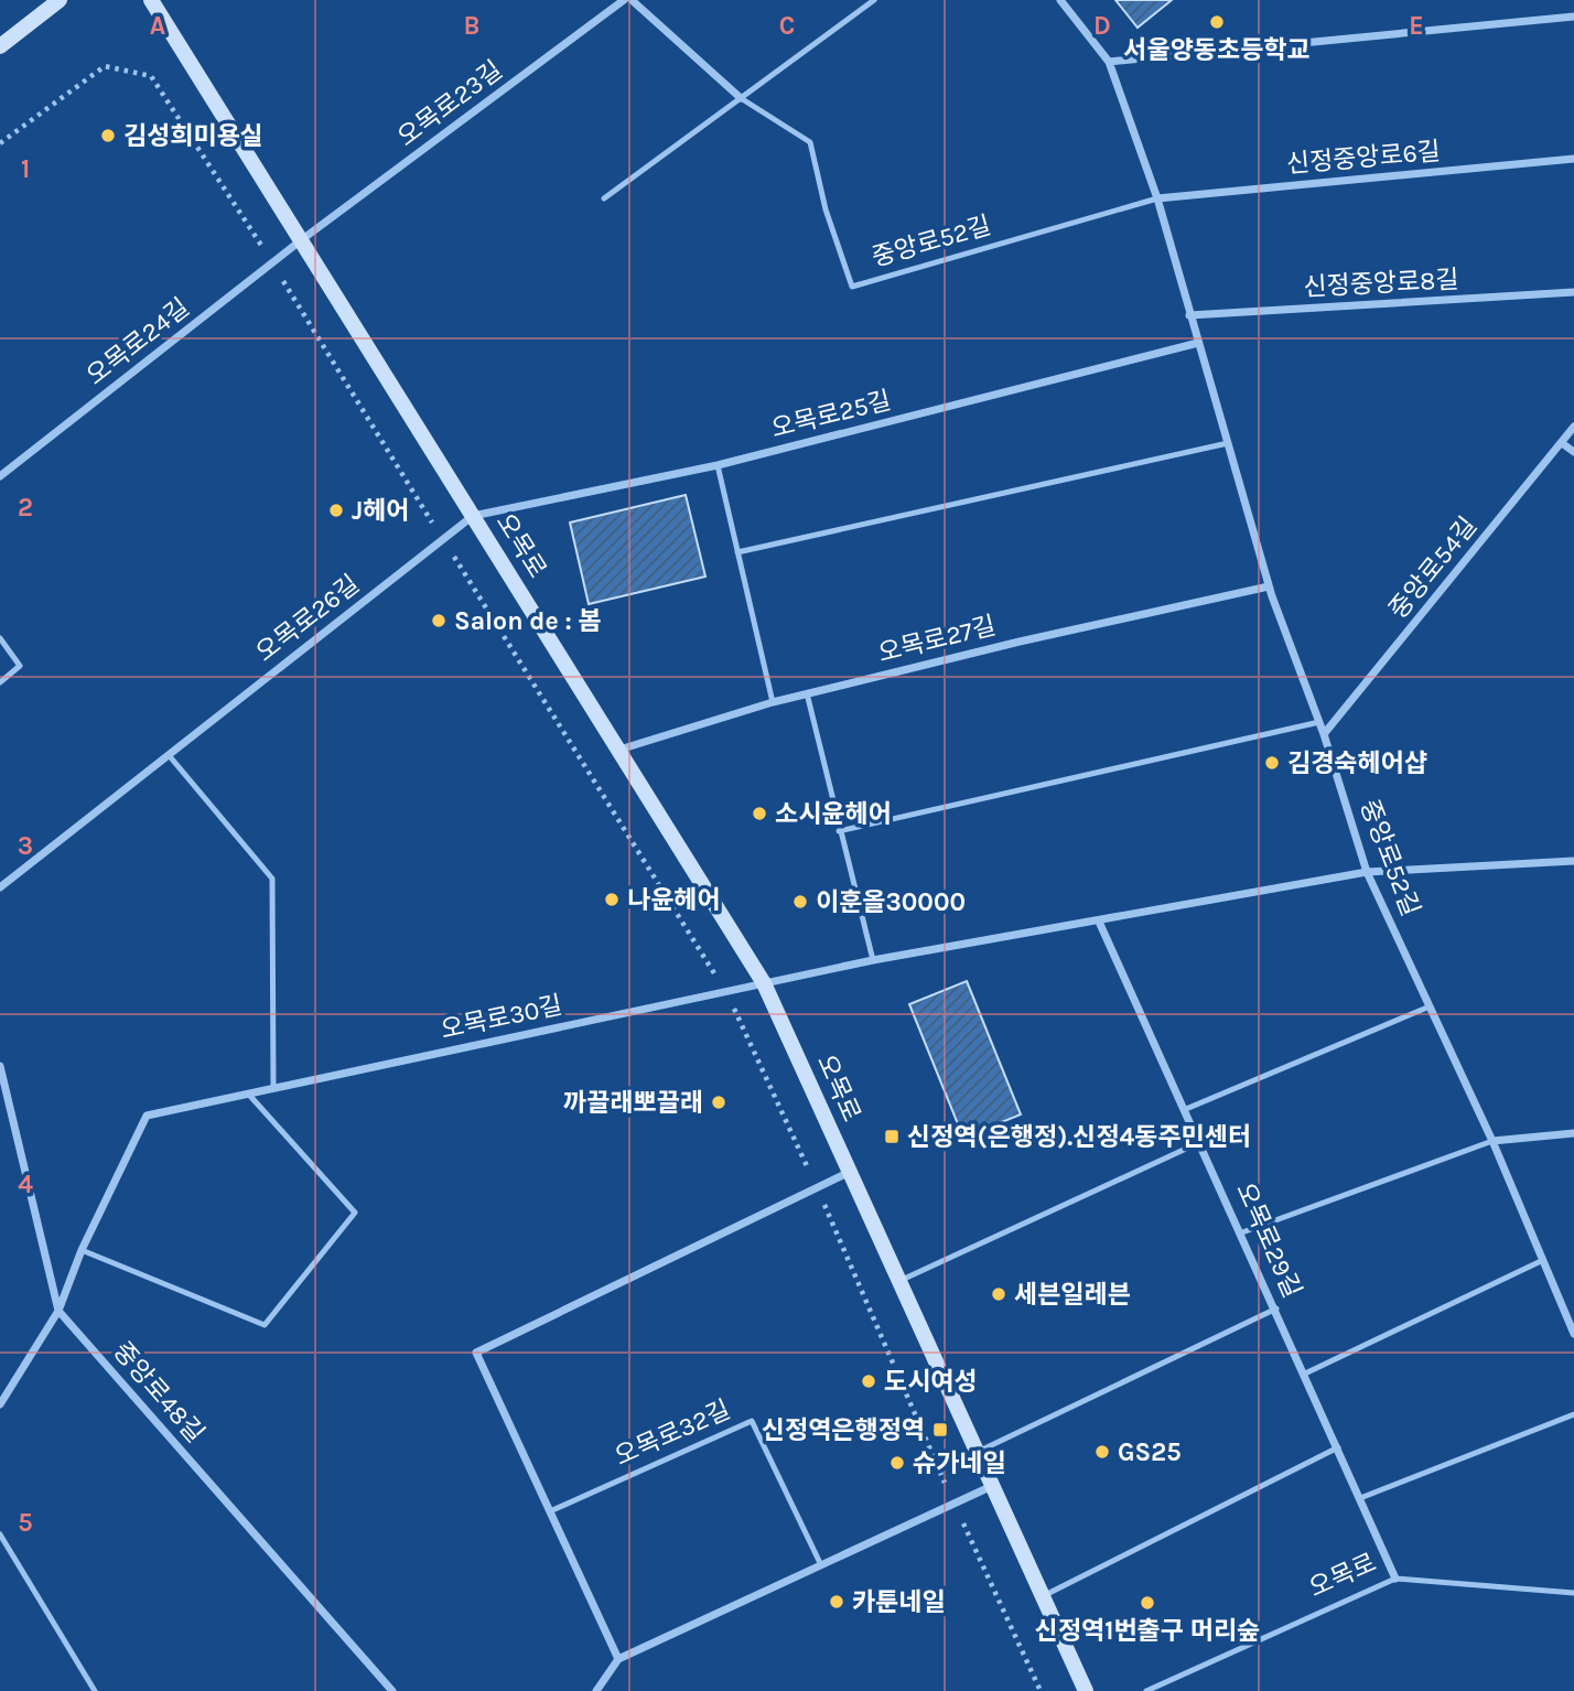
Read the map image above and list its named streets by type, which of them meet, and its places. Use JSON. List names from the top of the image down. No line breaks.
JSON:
{"streets":{"main road":["오목로"],"street":["오목로23길","신정중앙로6길","중앙로52길","신정중앙로8길","오목로24길","오목로25길","중앙로54길","오목로26길","오목로27길","오목로30길","오목로29길","중앙로48길"],"lane":["오목로32길"]},"crossings":[["오목로23길","오목로24길"],["오목로23길","오목로"],["신정중앙로6길","중앙로52길"],["중앙로52길","신정중앙로8길"],["중앙로52길","오목로25길"],["중앙로52길","중앙로54길"],["중앙로52길","오목로27길"],["오목로24길","오목로"],["오목로25길","오목로"],["오목로25길","오목로26길"],["오목로","오목로26길"],["오목로","오목로27길"],["오목로","오목로30길"],["오목로","오목로29길"],["오목로30길","중앙로48길"]],"places":{"other":["서울양동초등학교","김성희미용실","J헤어","Salon de : 봄","김경숙헤어샵","소시윤헤어","나윤헤어","이훈올30000","까끌래뽀끌래","세븐일레븐","도시여성","GS25","슈가네일","카툰네일","신정역1번출구 머리숲"],"transit":["신정역(은행정).신정4동주민센터","신정역은행정역"]},"grid":{"columns":["A","B","C","D","E"],"rows":["1","2","3","4","5"]}}
